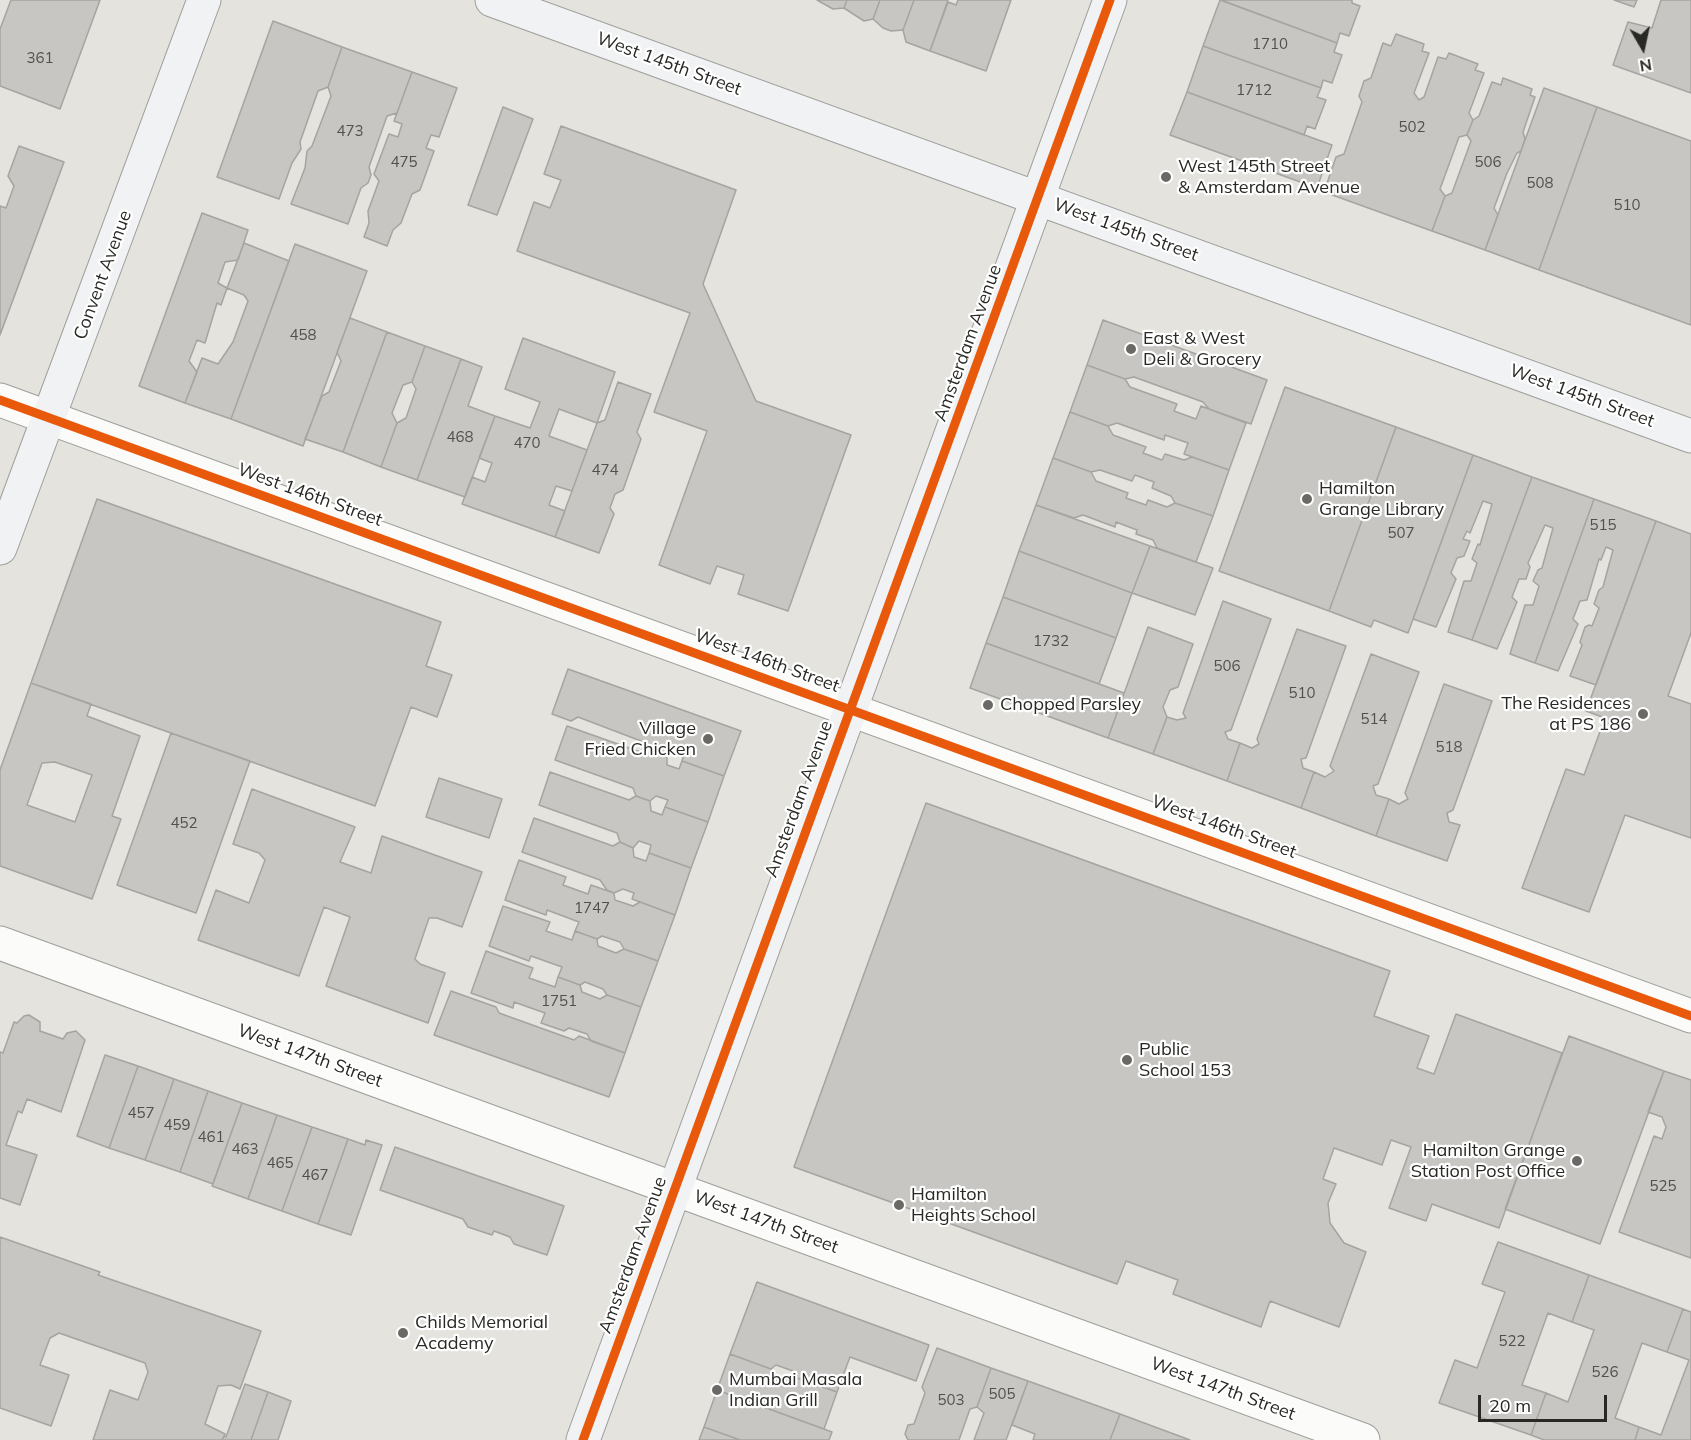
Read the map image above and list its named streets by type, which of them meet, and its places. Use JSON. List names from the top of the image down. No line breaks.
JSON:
{"streets":{"main road":["West 145th Street","Convent Avenue","Amsterdam Avenue"],"street":["West 146th Street","West 147th Street"]},"crossings":[["West 145th Street","Amsterdam Avenue"],["Convent Avenue","West 146th Street"],["Amsterdam Avenue","West 146th Street"],["Amsterdam Avenue","West 147th Street"]],"places":["West 145th Street & Amsterdam Avenue","East & West Deli & Grocery","Hamilton Grange Library","Chopped Parsley","The Residences at PS 186","Village Fried Chicken","Public School 153","Hamilton Grange Station Post Office","Hamilton Heights School","Childs Memorial Academy","Mumbai Masala Indian Grill"],"house_numbers":["1710","361","1712","502","473","475","506","508","510","458","468","470","474","515","507","1732","506","510","514","518","452","1747","1751","457","459","461","463","465","467","525","522","526","505","503"],"scale_bar":"20 m","north":"bottom"}
